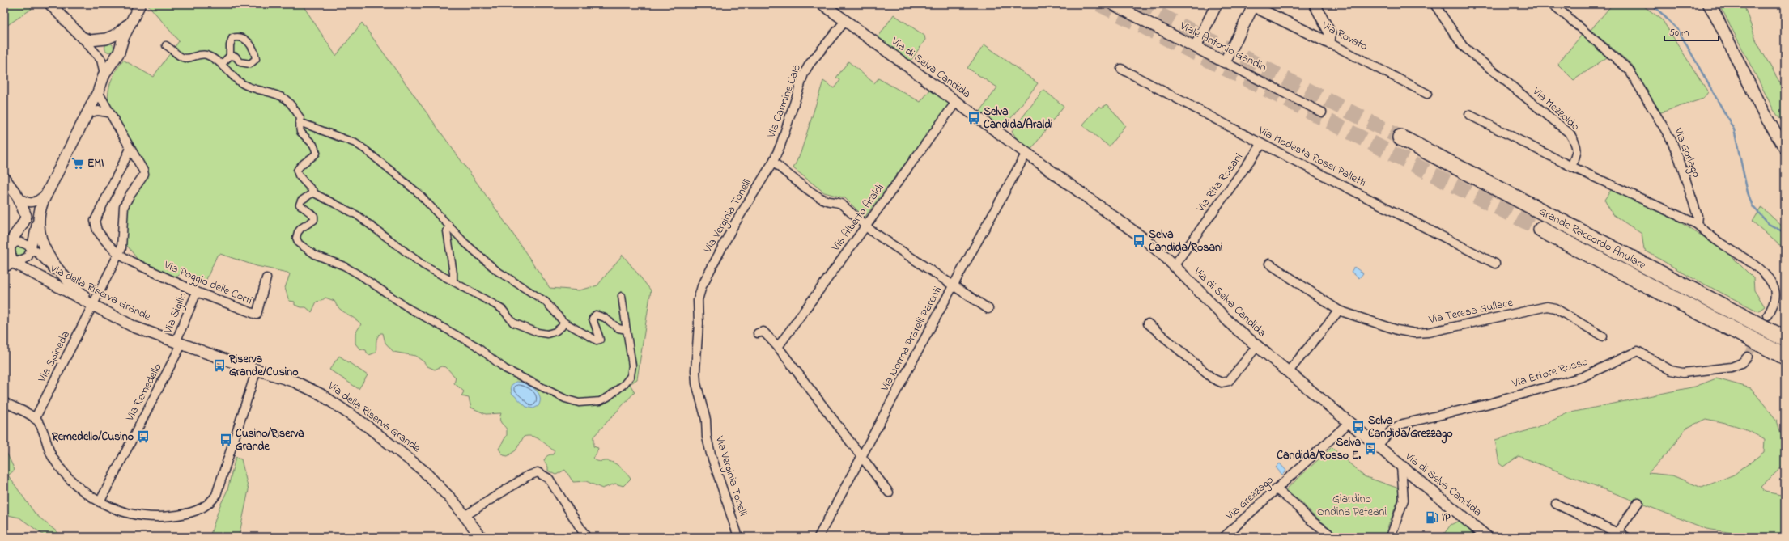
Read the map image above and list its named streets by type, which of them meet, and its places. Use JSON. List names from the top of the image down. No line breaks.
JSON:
{"streets":{"highway":["Grande Raccordo Anulare"],"street":["Via Rovato","Viale Antonio Gandin","Via di Selva Candida","Via Carmine Calò","Via Mezzoldo","Via Gorlago","Via Modesta Rossi Palletti","Via Rita Rosani","Via Verginia Tonelli","Via Alberto Araldi","Via Poggio delle Corti","Via della Riserva Grande","Via Teresa Gullace","Via Sigillo","Via Norma Pratelli Parenti","Via Spineda","Via Ettore Rosso","Via Remedello","Via Grezzago"]},"crossings":[["Via di Selva Candida","Via Carmine Calò"],["Via di Selva Candida","Via Rita Rosani"],["Via di Selva Candida","Via Alberto Araldi"],["Via di Selva Candida","Via Norma Pratelli Parenti"],["Via di Selva Candida","Via Ettore Rosso"],["Via di Selva Candida","Via Grezzago"],["Via Carmine Calò","Via Verginia Tonelli"],["Via Modesta Rossi Palletti","Via Rita Rosani"],["Via Poggio delle Corti","Via Sigillo"],["Via Poggio delle Corti","Via Spineda"],["Via della Riserva Grande","Via Sigillo"],["Via della Riserva Grande","Via Spineda"],["Via della Riserva Grande","Via Remedello"],["Via Sigillo","Via Remedello"]],"parks":["Giardino Ondina Peteani"],"places":{"bus stop":["Selva Candida/Araldi","Selva Candida/Rosani","Riserva Grande/Cusino","Selva Candida/Grezzago","Remedello/Cusino","Cusino/Riserva Grande","Selva Candida/Rosso E."],"supermarket":["EMI"],"fuel station":["IP"]},"scale_bar":"50 m"}
